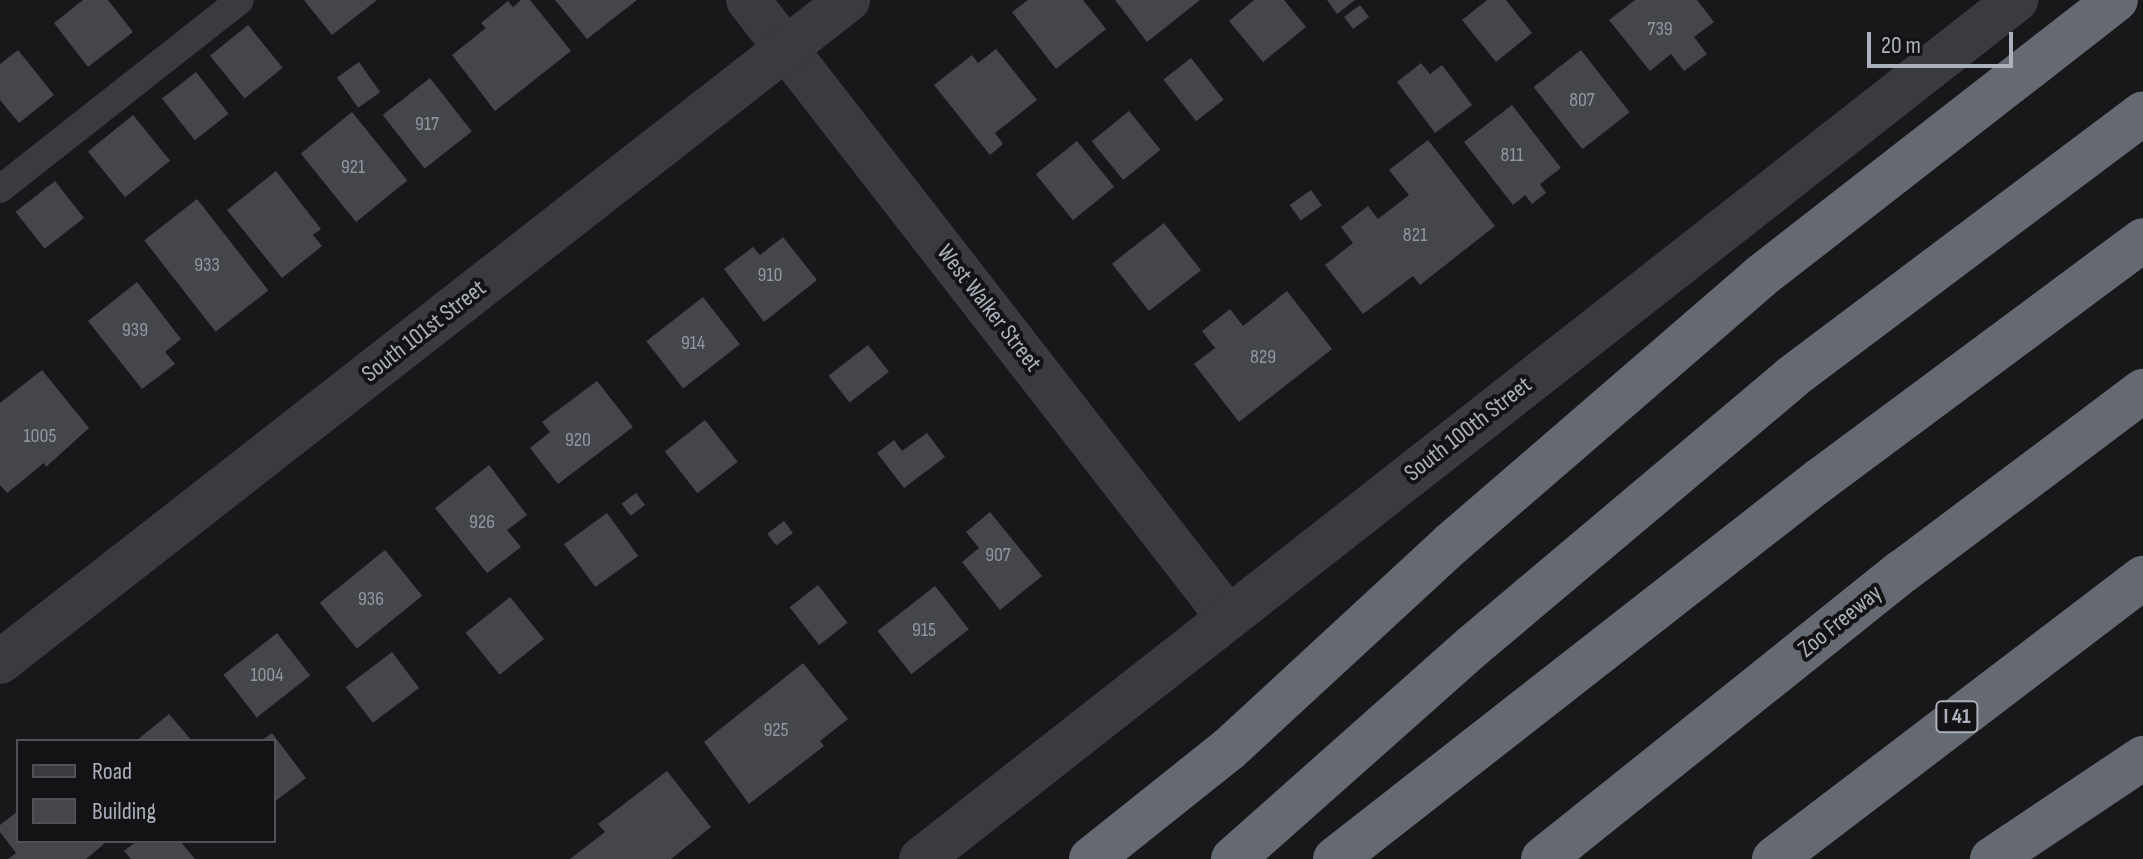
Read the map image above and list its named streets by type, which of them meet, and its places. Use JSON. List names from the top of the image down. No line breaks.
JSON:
{"streets":{"highway":["Zoo Freeway","I 41"],"street":["West Walker Street","South 101st Street","South 100th Street"]},"crossings":[["West Walker Street","South 101st Street"],["West Walker Street","South 100th Street"]],"house_numbers":["739","807","917","811","921","821","933","910","939","914","829","1005","920","926","907","936","915","1004","925"],"legend":["Road","Building"],"scale_bar":"20 m"}
